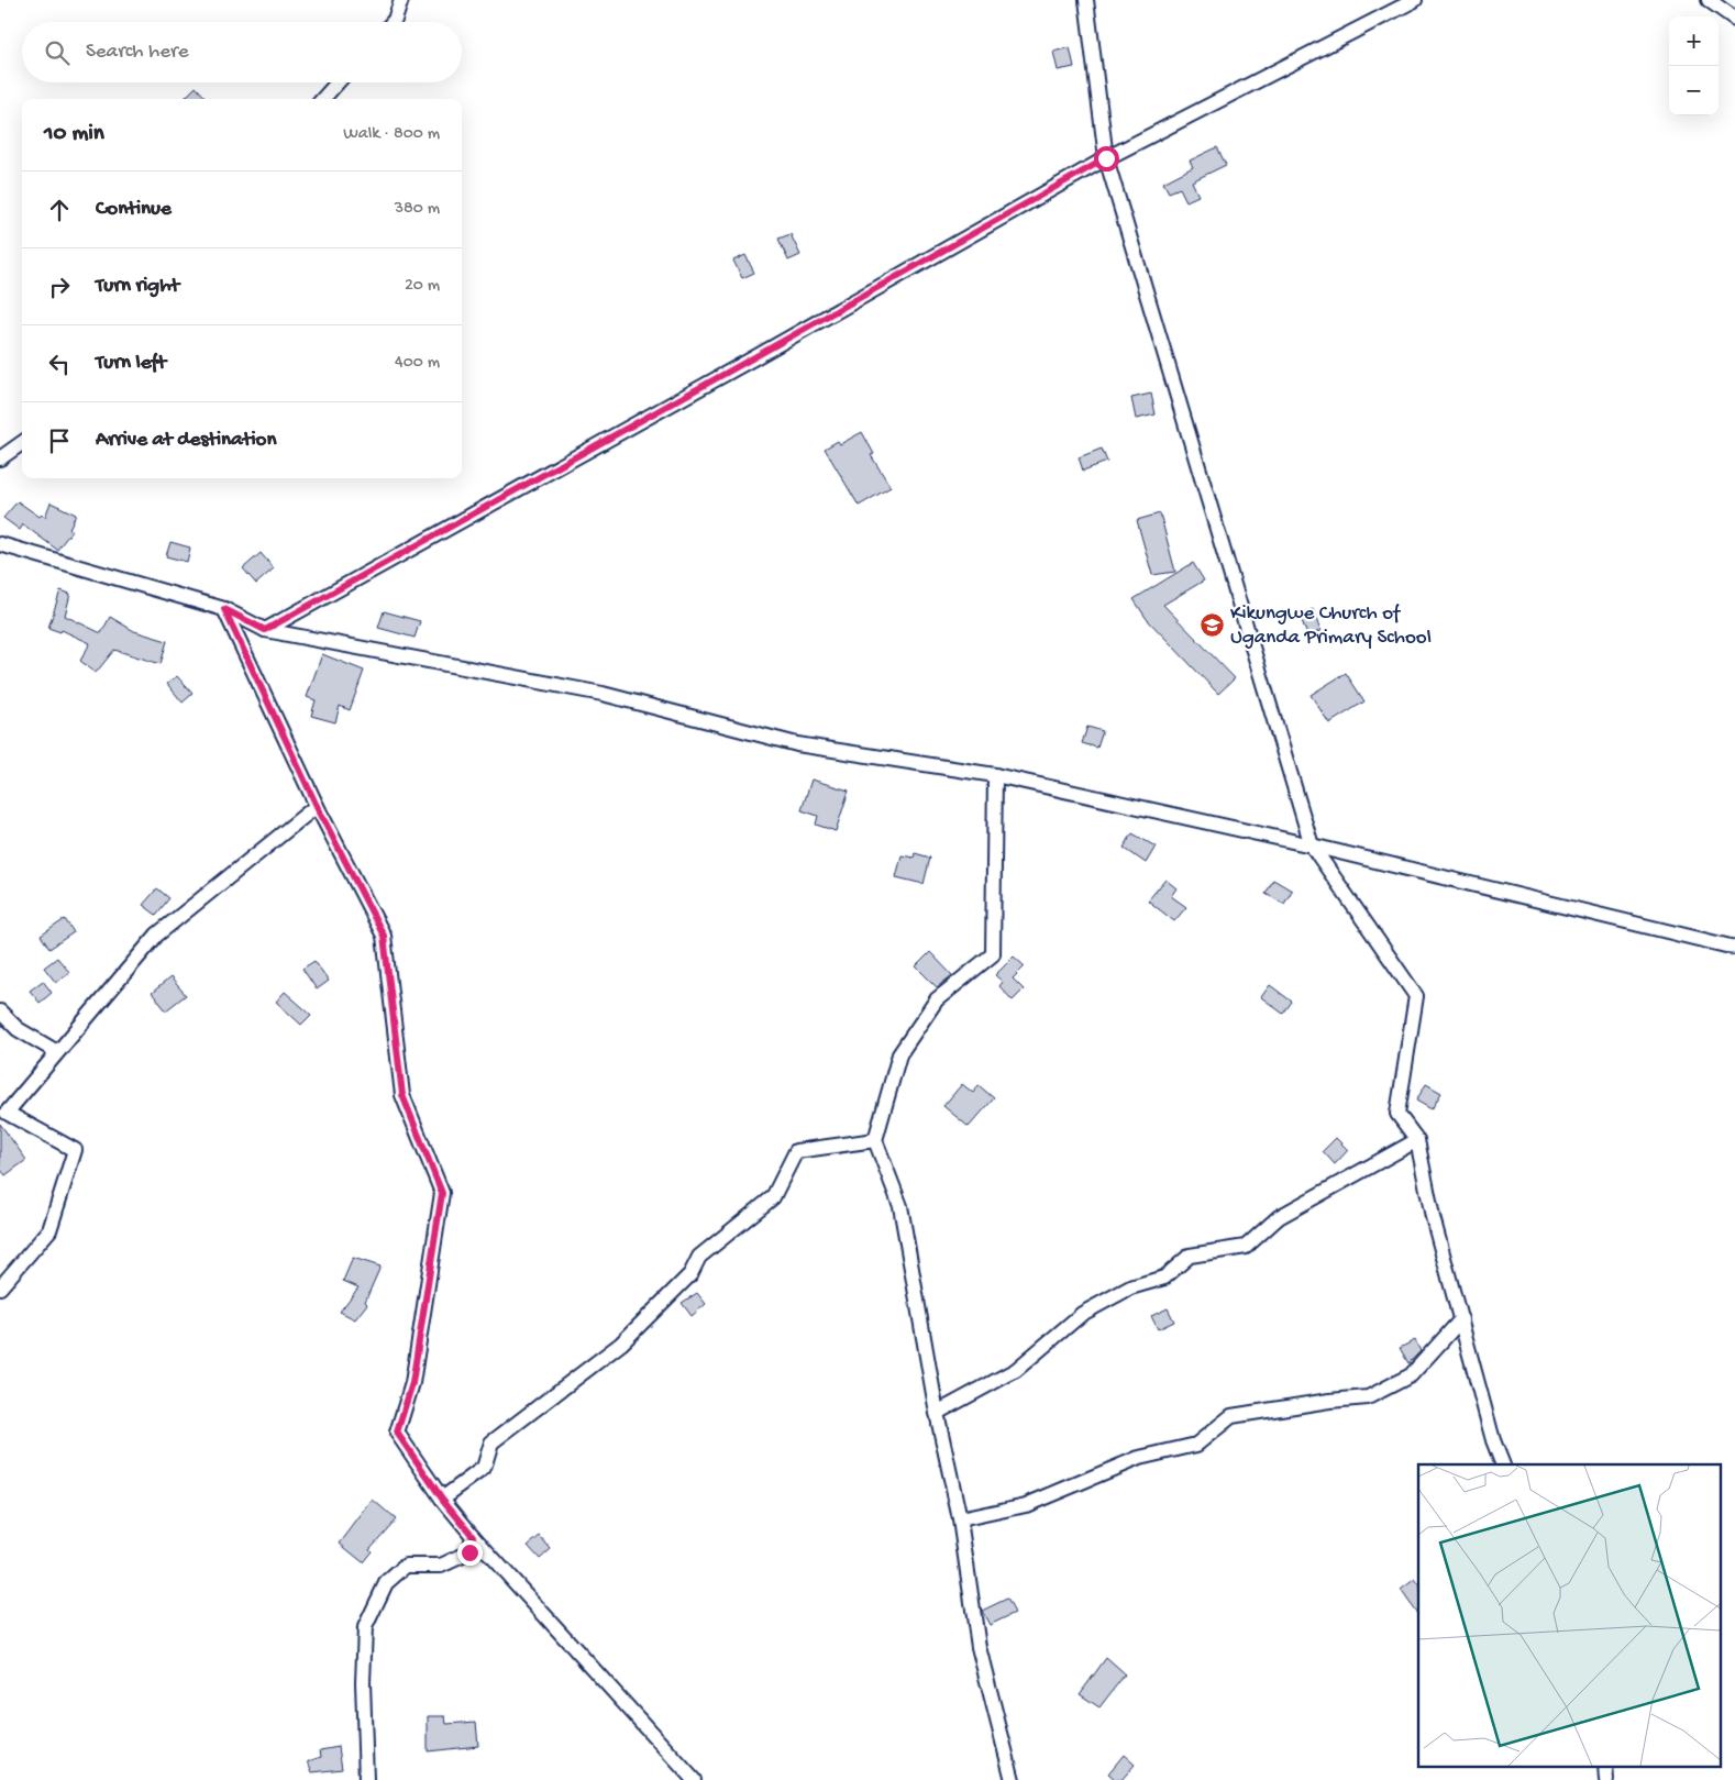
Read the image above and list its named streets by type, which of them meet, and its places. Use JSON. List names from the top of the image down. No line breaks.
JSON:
{"places":{"school or university":["Kikungwe Church of Uganda Primary School"]},"page":{"map_buttons":["+","−"],"search":"Search here","heading":["10 min","Walk · 800 m"],"list":[["Continue","380 m"],["Turn right","20 m"],["Turn left","400 m"],"Arrive at destination"]}}
